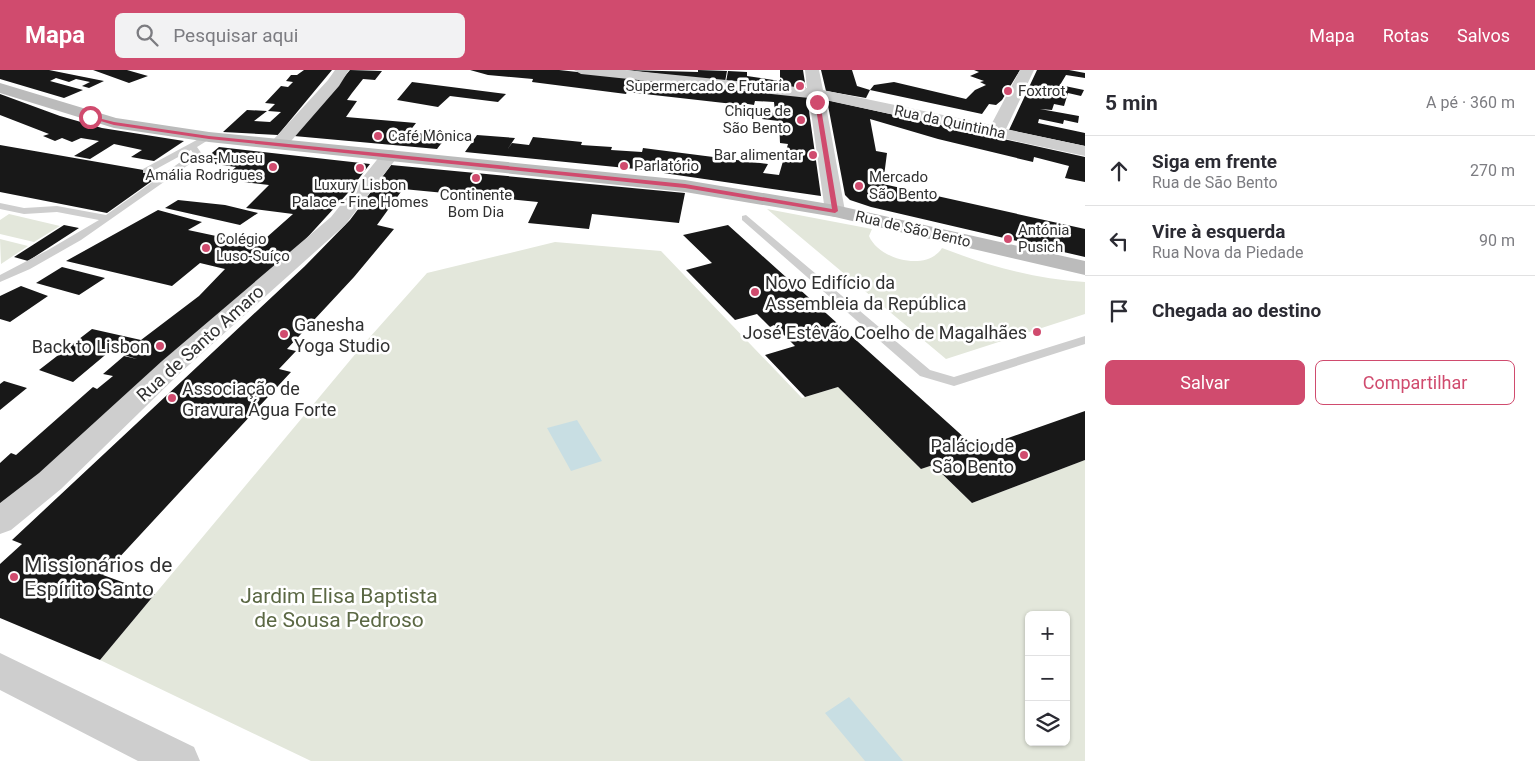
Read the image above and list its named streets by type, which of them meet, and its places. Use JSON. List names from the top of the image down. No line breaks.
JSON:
{"streets":{"street":["Rua da Quintinha","Rua de São Bento","Rua de Santo Amaro"]},"crossings":[["Rua de São Bento","Rua de Santo Amaro"]],"parks":["Jardim Elisa Baptista de Sousa Pedroso"],"places":["Supermercado e Frutaria","Foxtrot","Chique de São Bento","Café Mônica","Bar alimentar","Parlatório","Casa-Museu Amália Rodrigues","Luxury Lisbon Palace - Fine Homes","Continente Bom Dia","Mercado São Bento","Antónia Pusich","Colégio Luso-Suíço","Novo Edifício da Assembleia da República","José Estêvão Coelho de Magalhães","Ganesha Yoga Studio","Back to Lisbon","Associação de Gravura Água Forte","Palácio de São Bento","Missionários de Espírito Santo"],"page":{"header":"Mapa","search":"Pesquisar aqui","nav":["Mapa","Rotas","Salvos"],"heading":["5 min","A pé · 360 m"],"list":[["Siga em frente","Rua de São Bento","270 m"],["Vire à esquerda","Rua Nova da Piedade","90 m"],"Chegada ao destino"],"buttons":["Salvar","Compartilhar"],"map_buttons":["+","−"]}}
